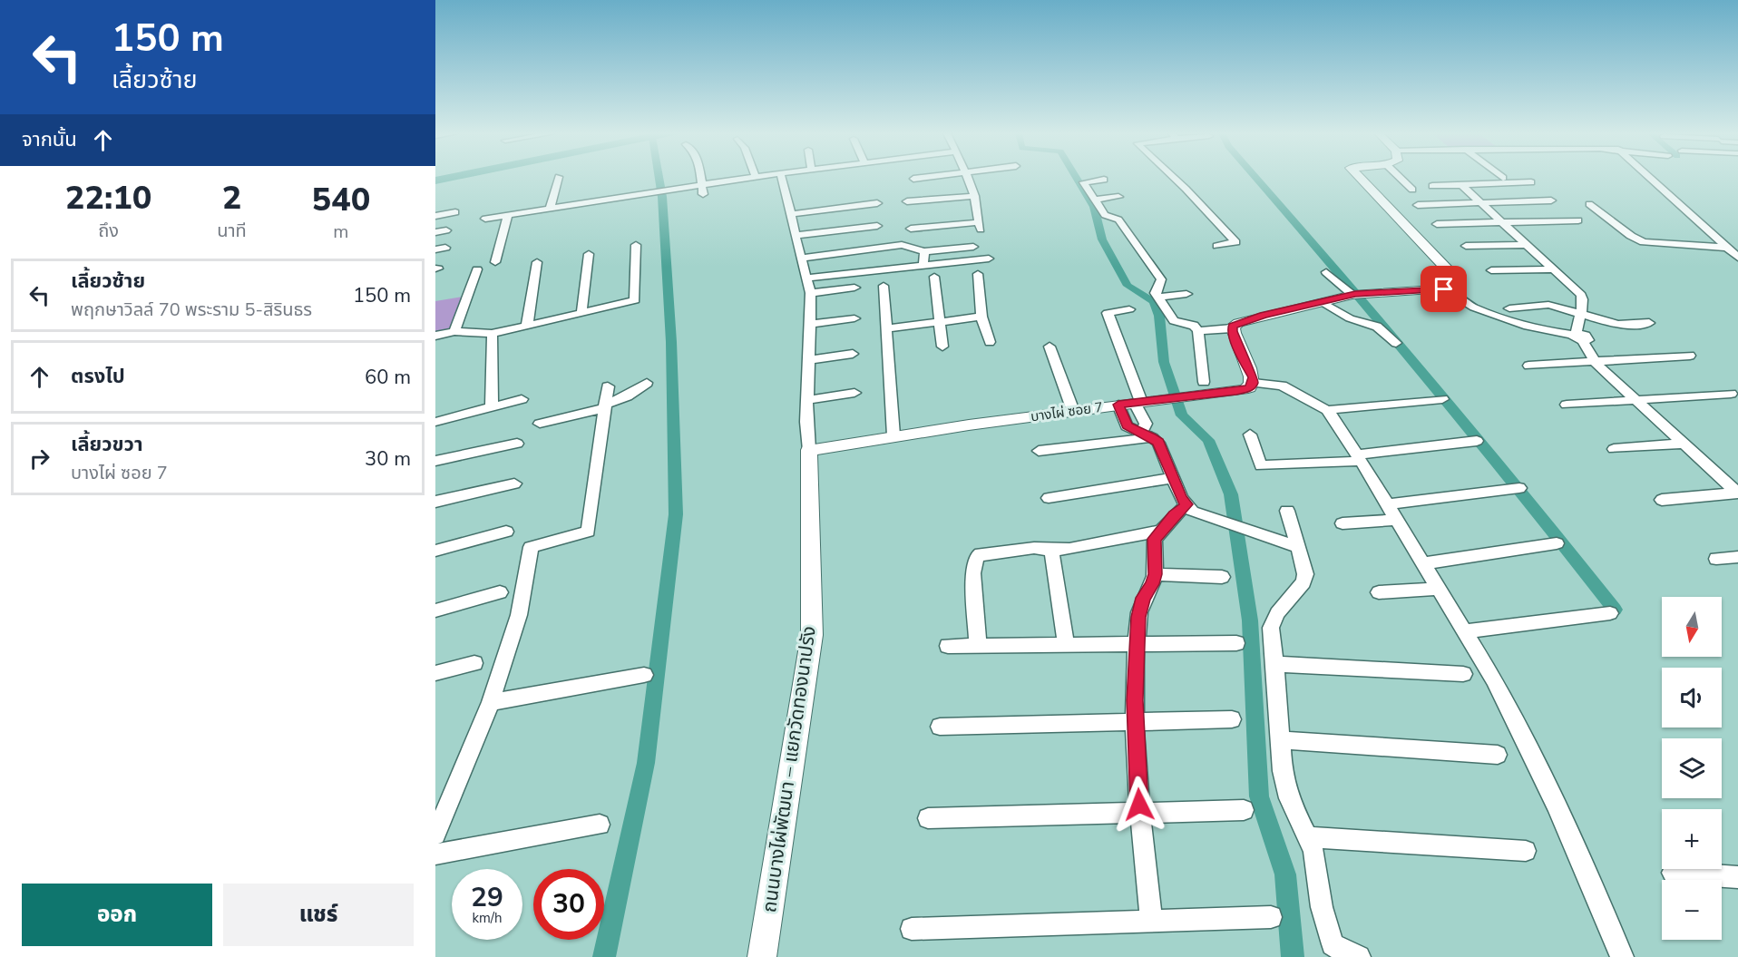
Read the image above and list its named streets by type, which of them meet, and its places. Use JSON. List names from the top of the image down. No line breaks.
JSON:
{"streets":{"street":["บางไผ่ ซอย 7","ถนนบางไผ่พัฒนา – แยกวัดทองนาปรัง"]},"crossings":[["บางไผ่ ซอย 7","ถนนบางไผ่พัฒนา – แยกวัดทองนาปรัง"]],"north":"bottom","page":{"turn":["150 m","เลี้ยวซ้าย"],"then":"จากนั้น","eta":["22:10","ถึง","2","นาที","540","m"],"list":[{"name":"เลี้ยวซ้าย","note":"พฤกษาวิลล์ 70 พระราม 5-สิรินธร","value":"150 m"},{"name":"ตรงไป","value":"60 m"},{"name":"เลี้ยวขวา","note":"บางไผ่ ซอย 7","value":"30 m"}],"map_buttons":["+","−"],"speed":"29 km/h","limit":"30","buttons":["ออก","แชร์"]}}
